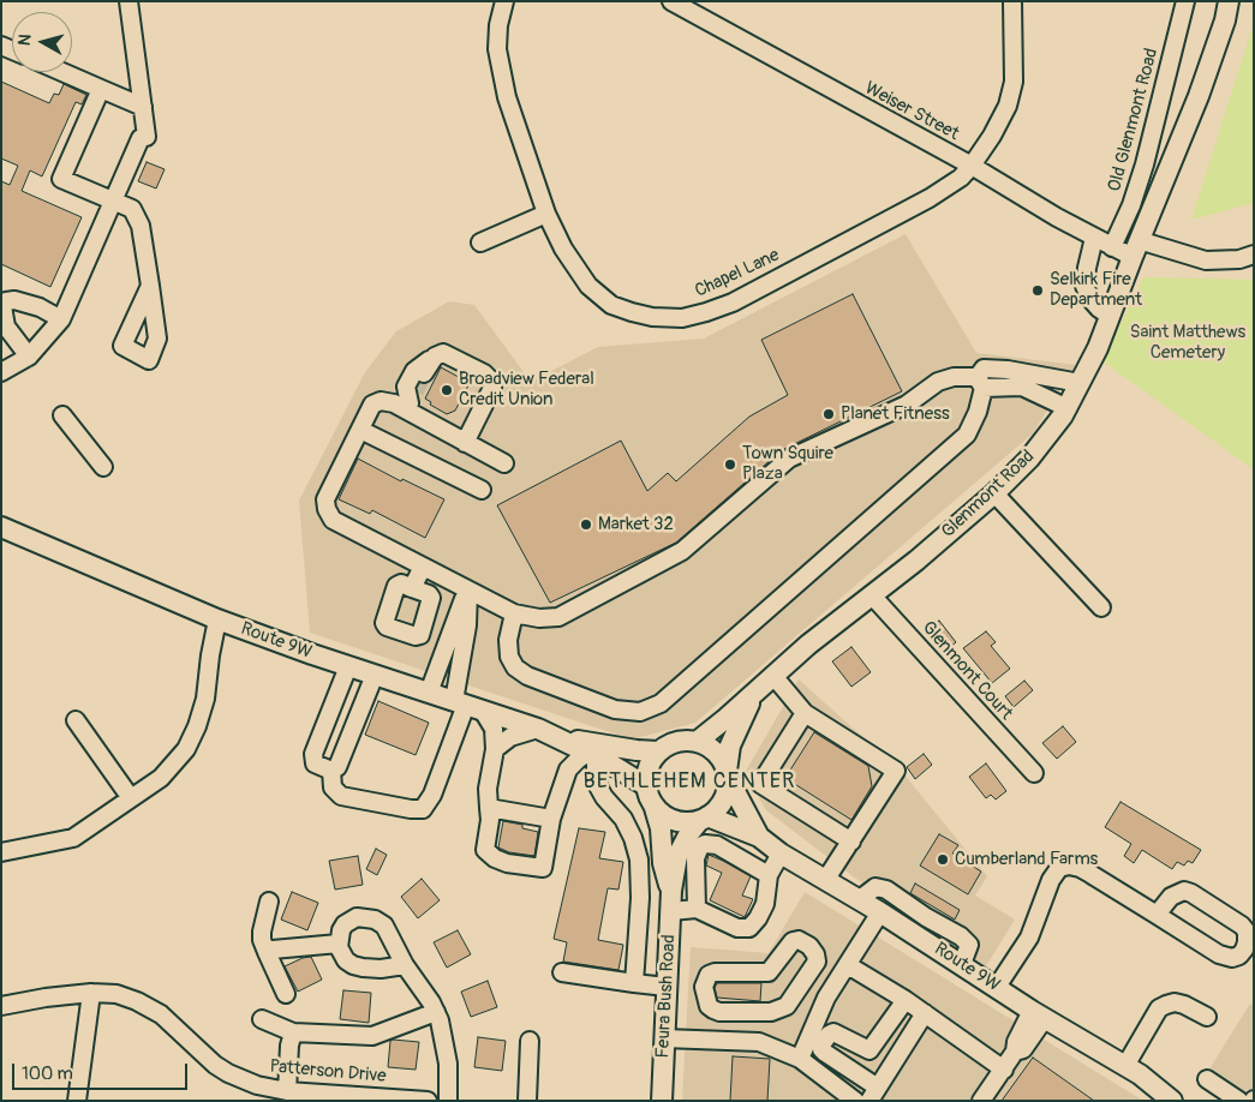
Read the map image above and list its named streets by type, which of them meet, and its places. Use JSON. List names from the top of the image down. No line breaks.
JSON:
{"streets":{"main road":["Glenmont Road","Route 9W","Feura Bush Road"],"street":["Weiser Street","Old Glenmont Road","Chapel Lane","Glenmont Court","Patterson Drive"]},"crossings":[["Weiser Street","Old Glenmont Road"],["Weiser Street","Chapel Lane"],["Weiser Street","Glenmont Road"],["Glenmont Road","Route 9W"],["Glenmont Road","Glenmont Court"],["Glenmont Road","Feura Bush Road"],["Route 9W","Feura Bush Road"]],"districts":["BETHLEHEM CENTER"],"parks":["Saint Matthews Cemetery"],"places":["Selkirk Fire Department","Broadview Federal Credit Union","Planet Fitness","Town Squire Plaza","Market 32","Cumberland Farms"],"scale_bar":"100 m","north":"left"}
